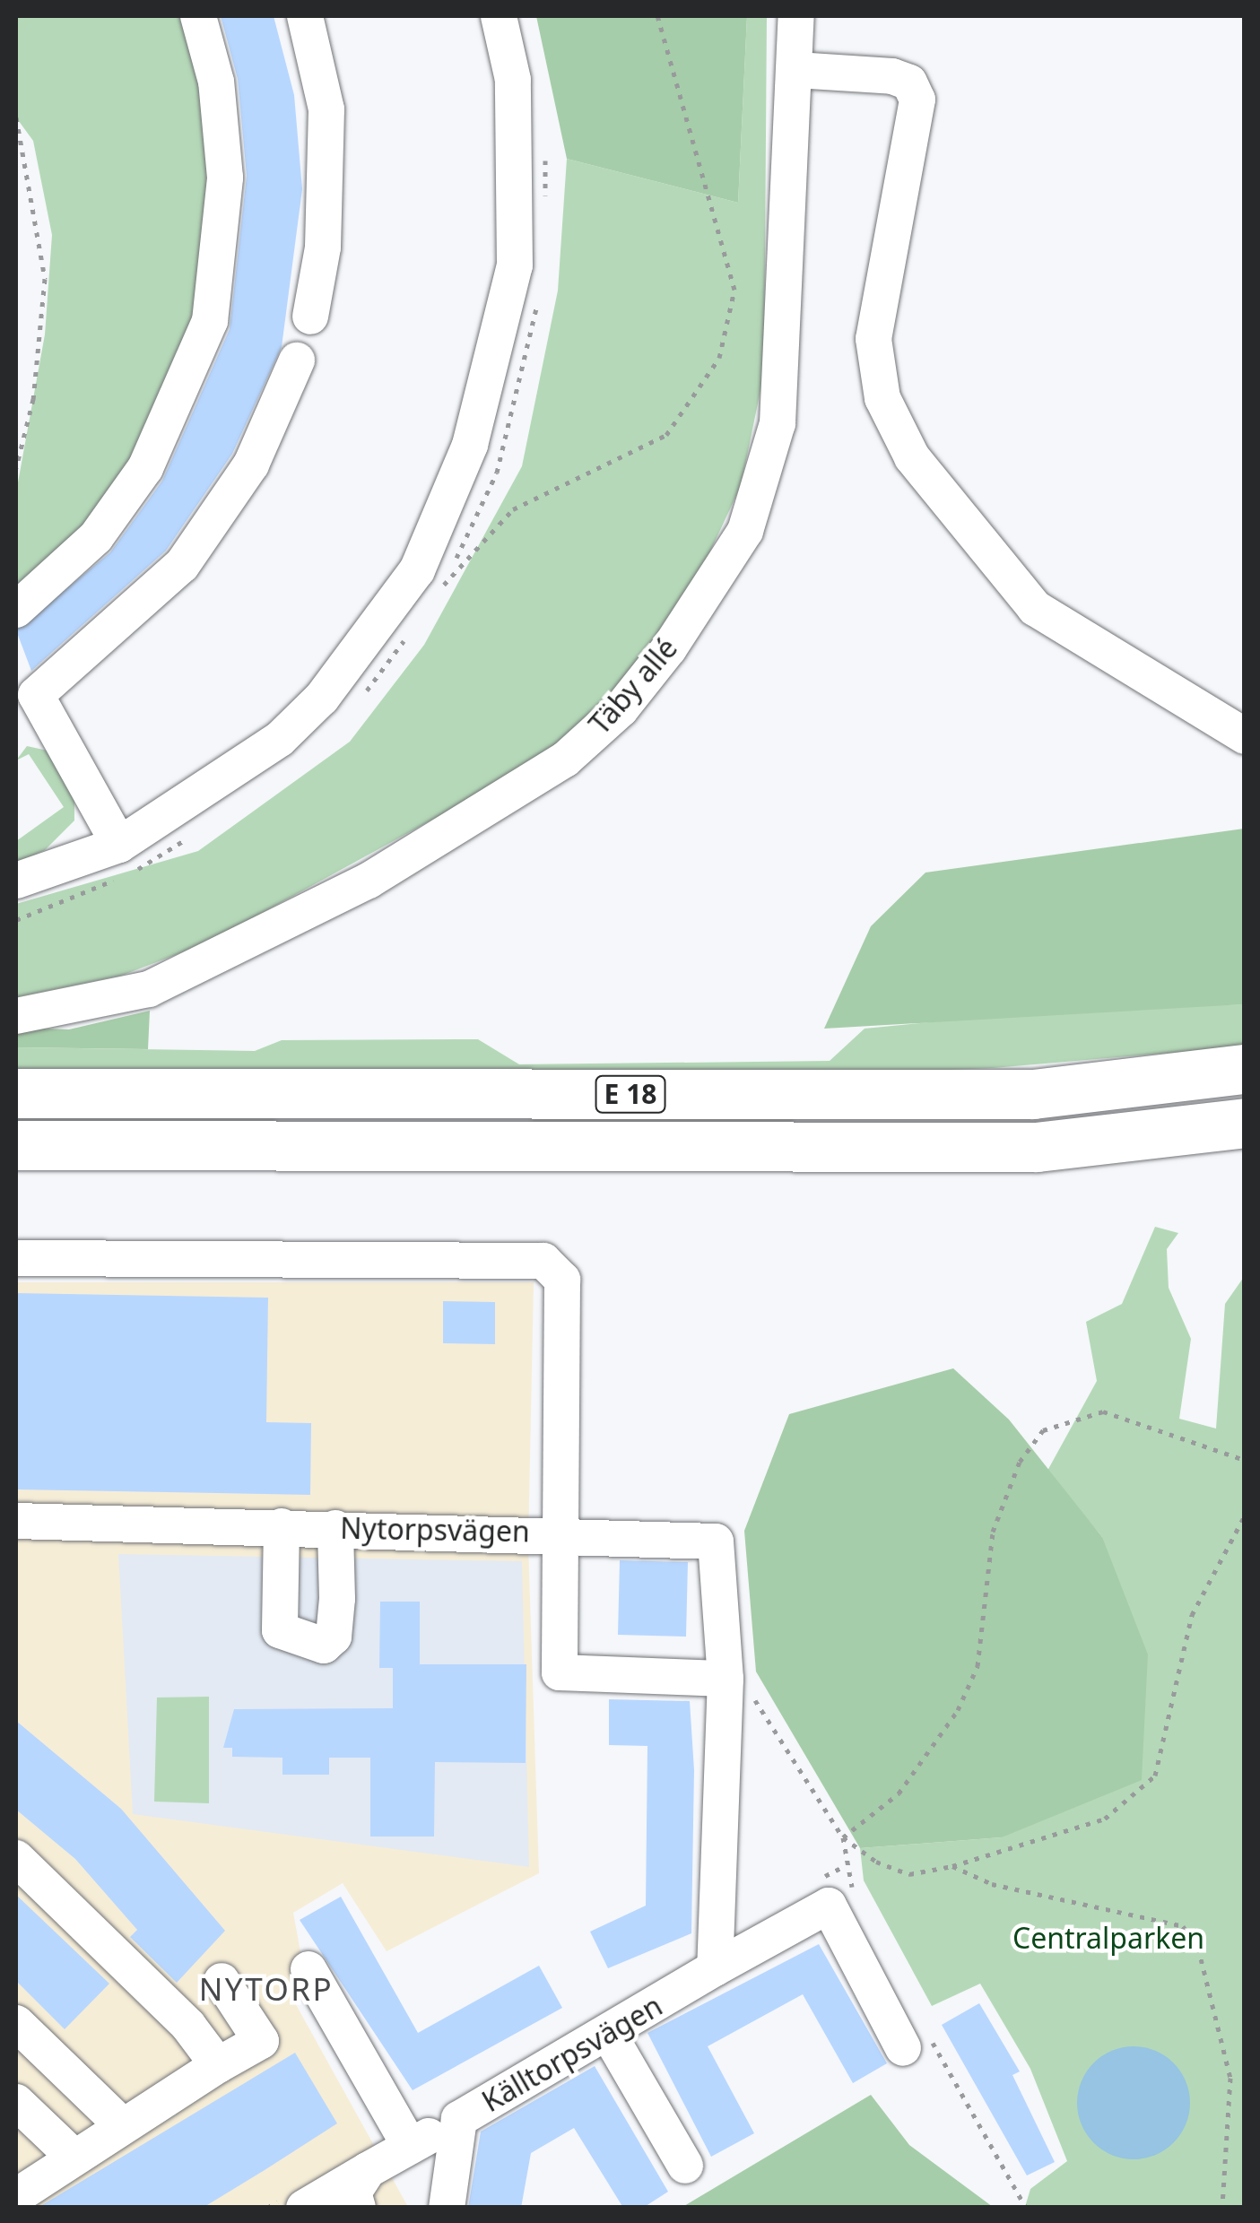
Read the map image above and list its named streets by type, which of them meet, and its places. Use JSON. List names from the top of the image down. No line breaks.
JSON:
{"streets":{"highway":["E 18"],"street":["Täby allé","Nytorpsvägen","Källtorpsvägen"]},"districts":["NYTORP"],"parks":["Centralparken"]}
